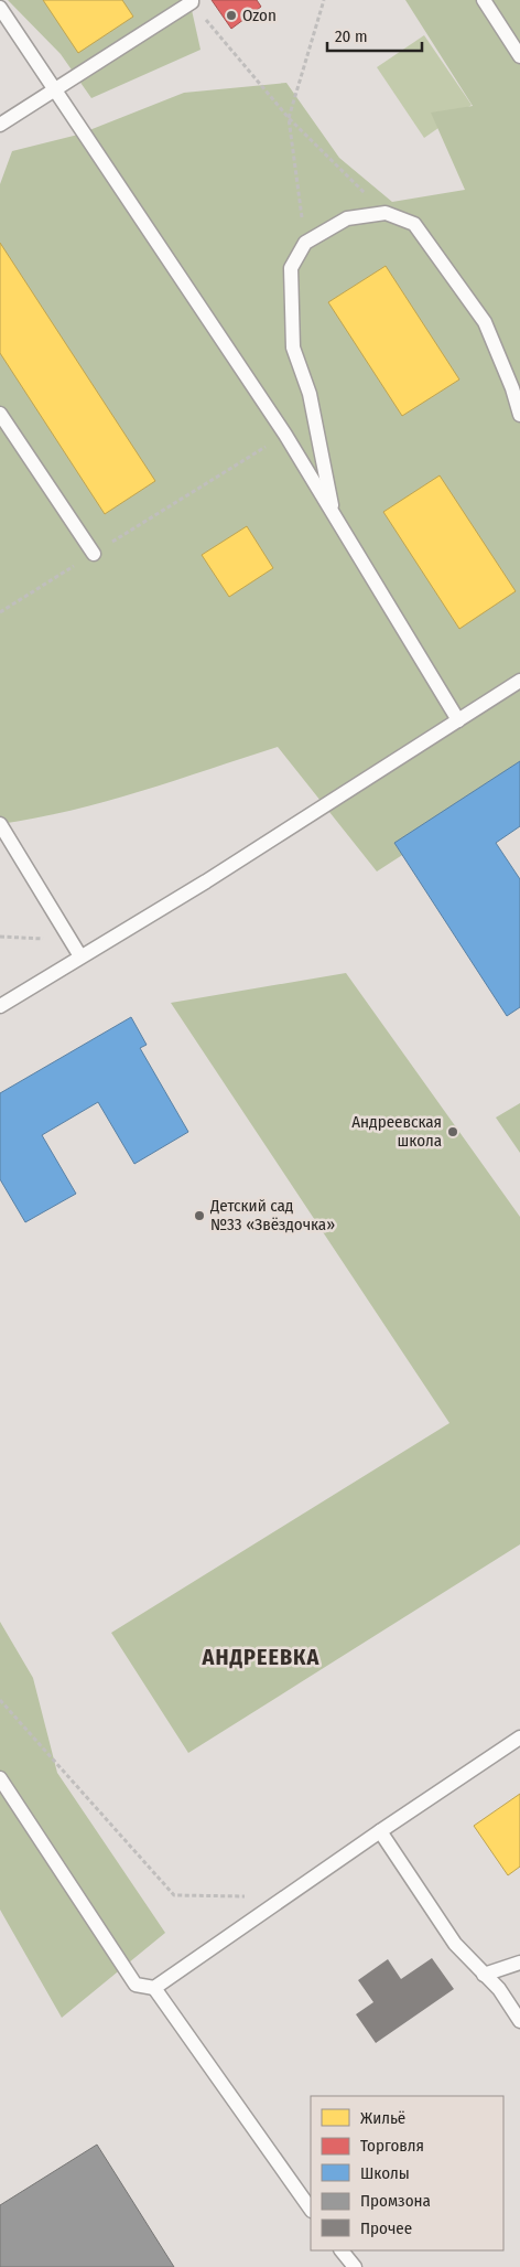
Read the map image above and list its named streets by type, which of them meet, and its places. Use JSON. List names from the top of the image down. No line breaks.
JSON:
{"districts":["АНДРЕЕВКА"],"places":["Ozon","Андреевская школа","Детский сад №33 «Звёздочка»"],"legend":["Жильё","Торговля","Школы","Промзона","Прочее"],"scale_bar":"20 m"}
